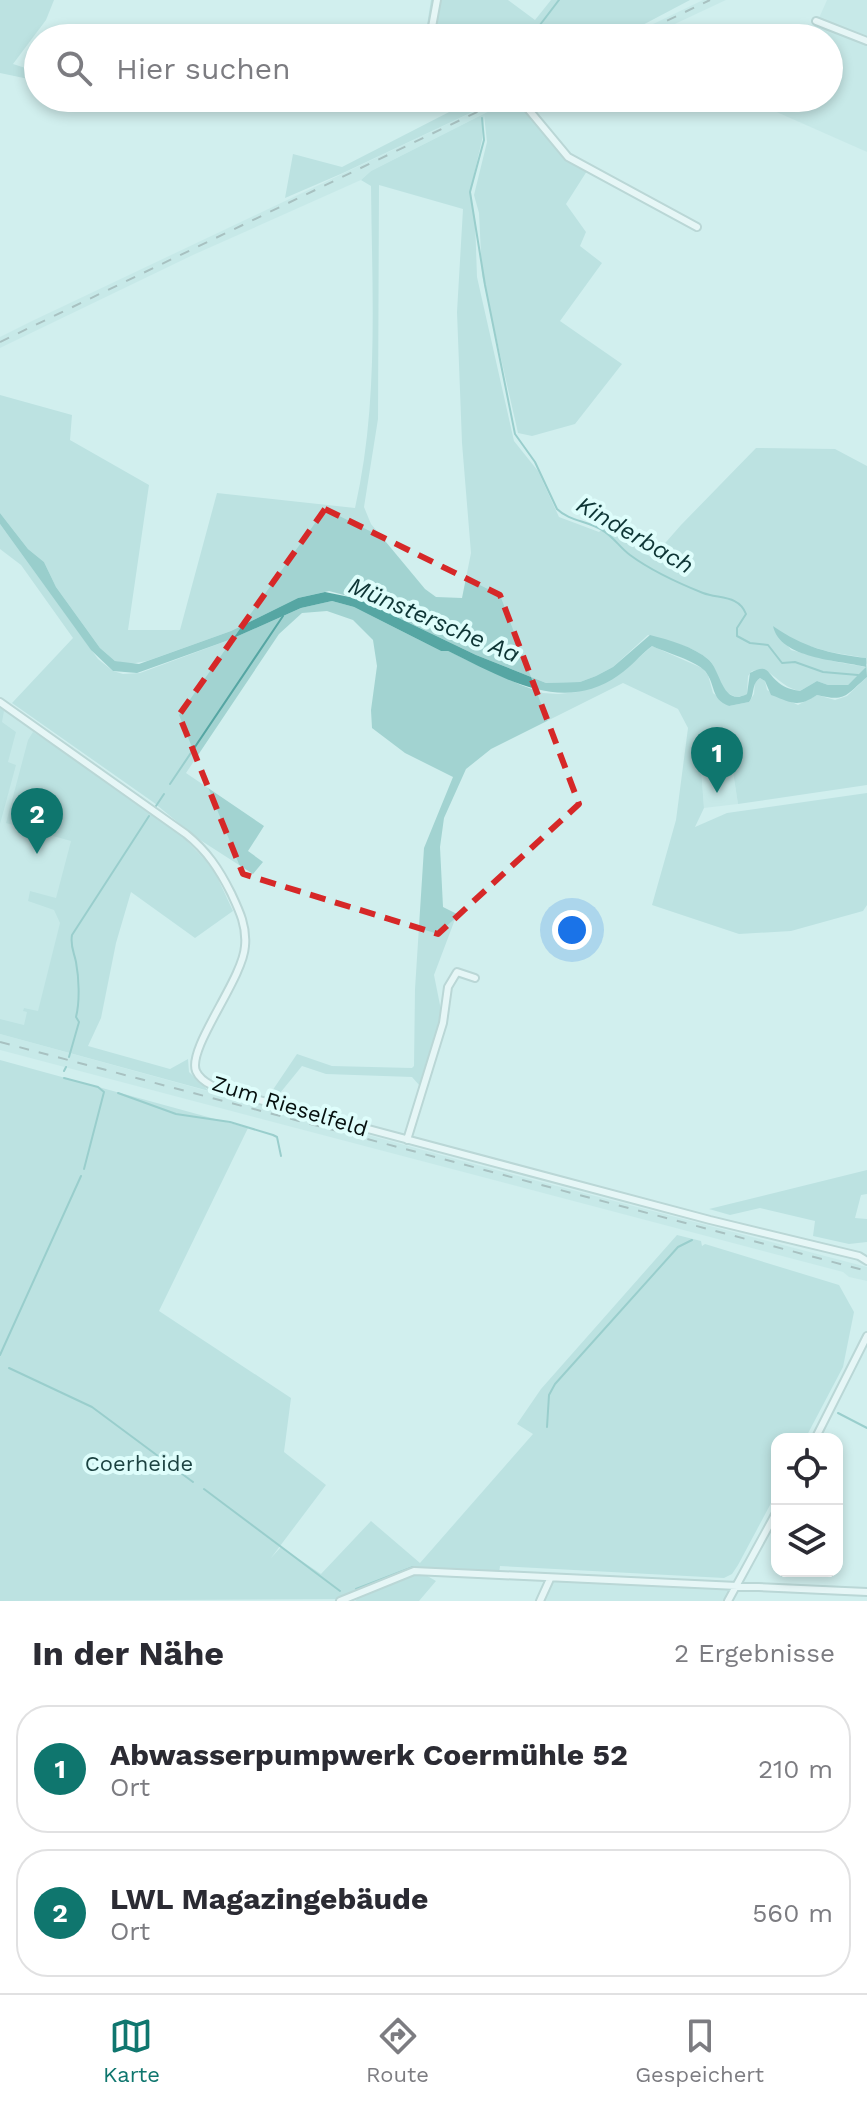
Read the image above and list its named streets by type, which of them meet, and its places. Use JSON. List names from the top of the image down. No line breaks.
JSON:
{"streets":{"street":["Zum Rieselfeld"]},"water":["Kinderbach","Münstersche Aa"],"parks":["Coerheide"],"page":{"search":"Hier suchen","pins":["1","2"],"heading":["In der Nähe","2 Ergebnisse"],"list":[{"mark":"1","name":"Abwasserpumpwerk Coermühle 52","note":"Ort","value":"210 m"},{"mark":"2","name":"LWL Magazingebäude","note":"Ort","value":"560 m"}],"nav":["Karte","Route","Gespeichert"]}}
